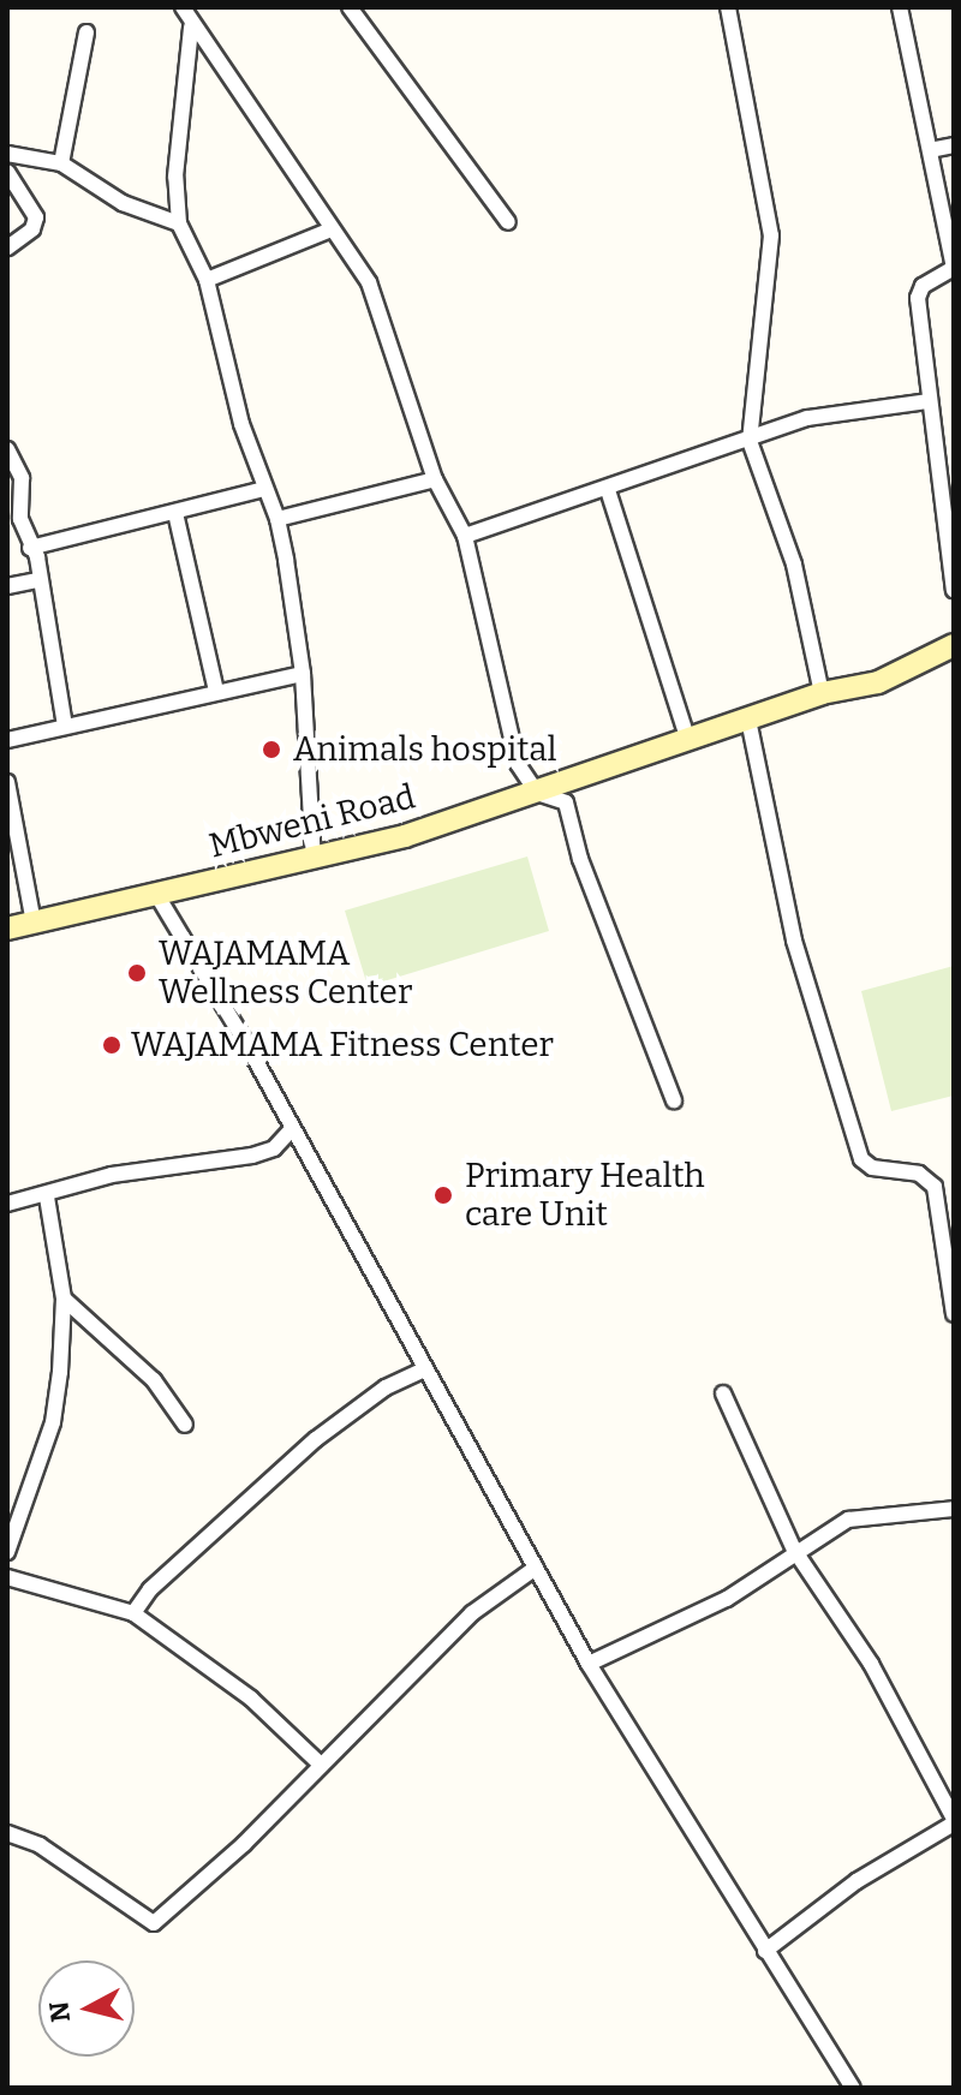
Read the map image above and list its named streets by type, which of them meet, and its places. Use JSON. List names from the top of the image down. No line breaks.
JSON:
{"streets":{"street":["Mbweni Road"]},"places":["Animals hospital","WAJAMAMA Wellness Center","WAJAMAMA Fitness Center","Primary Health care Unit"],"north":"left"}
